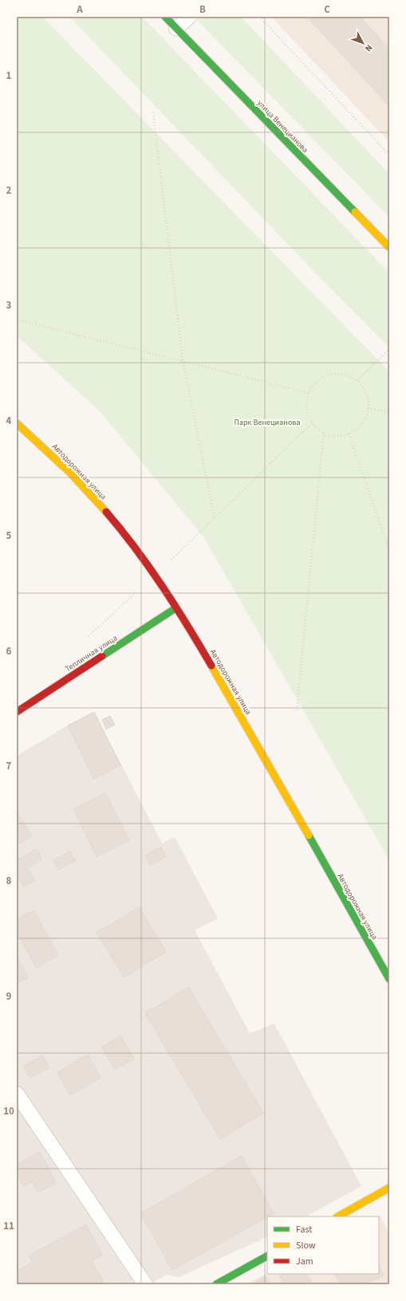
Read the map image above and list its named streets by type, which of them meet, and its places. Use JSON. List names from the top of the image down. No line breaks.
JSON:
{"streets":{"main road":["улица Венецианова","Автодорожная улица","Тепличная улица"]},"crossings":[["Автодорожная улица","Тепличная улица"]],"parks":["Парк Венецианова"],"legend":["Fast","Slow","Jam"],"north":"bottom right","grid":{"columns":["A","B","C"],"rows":["1","2","3","4","5","6","7","8","9","10","11"]}}
